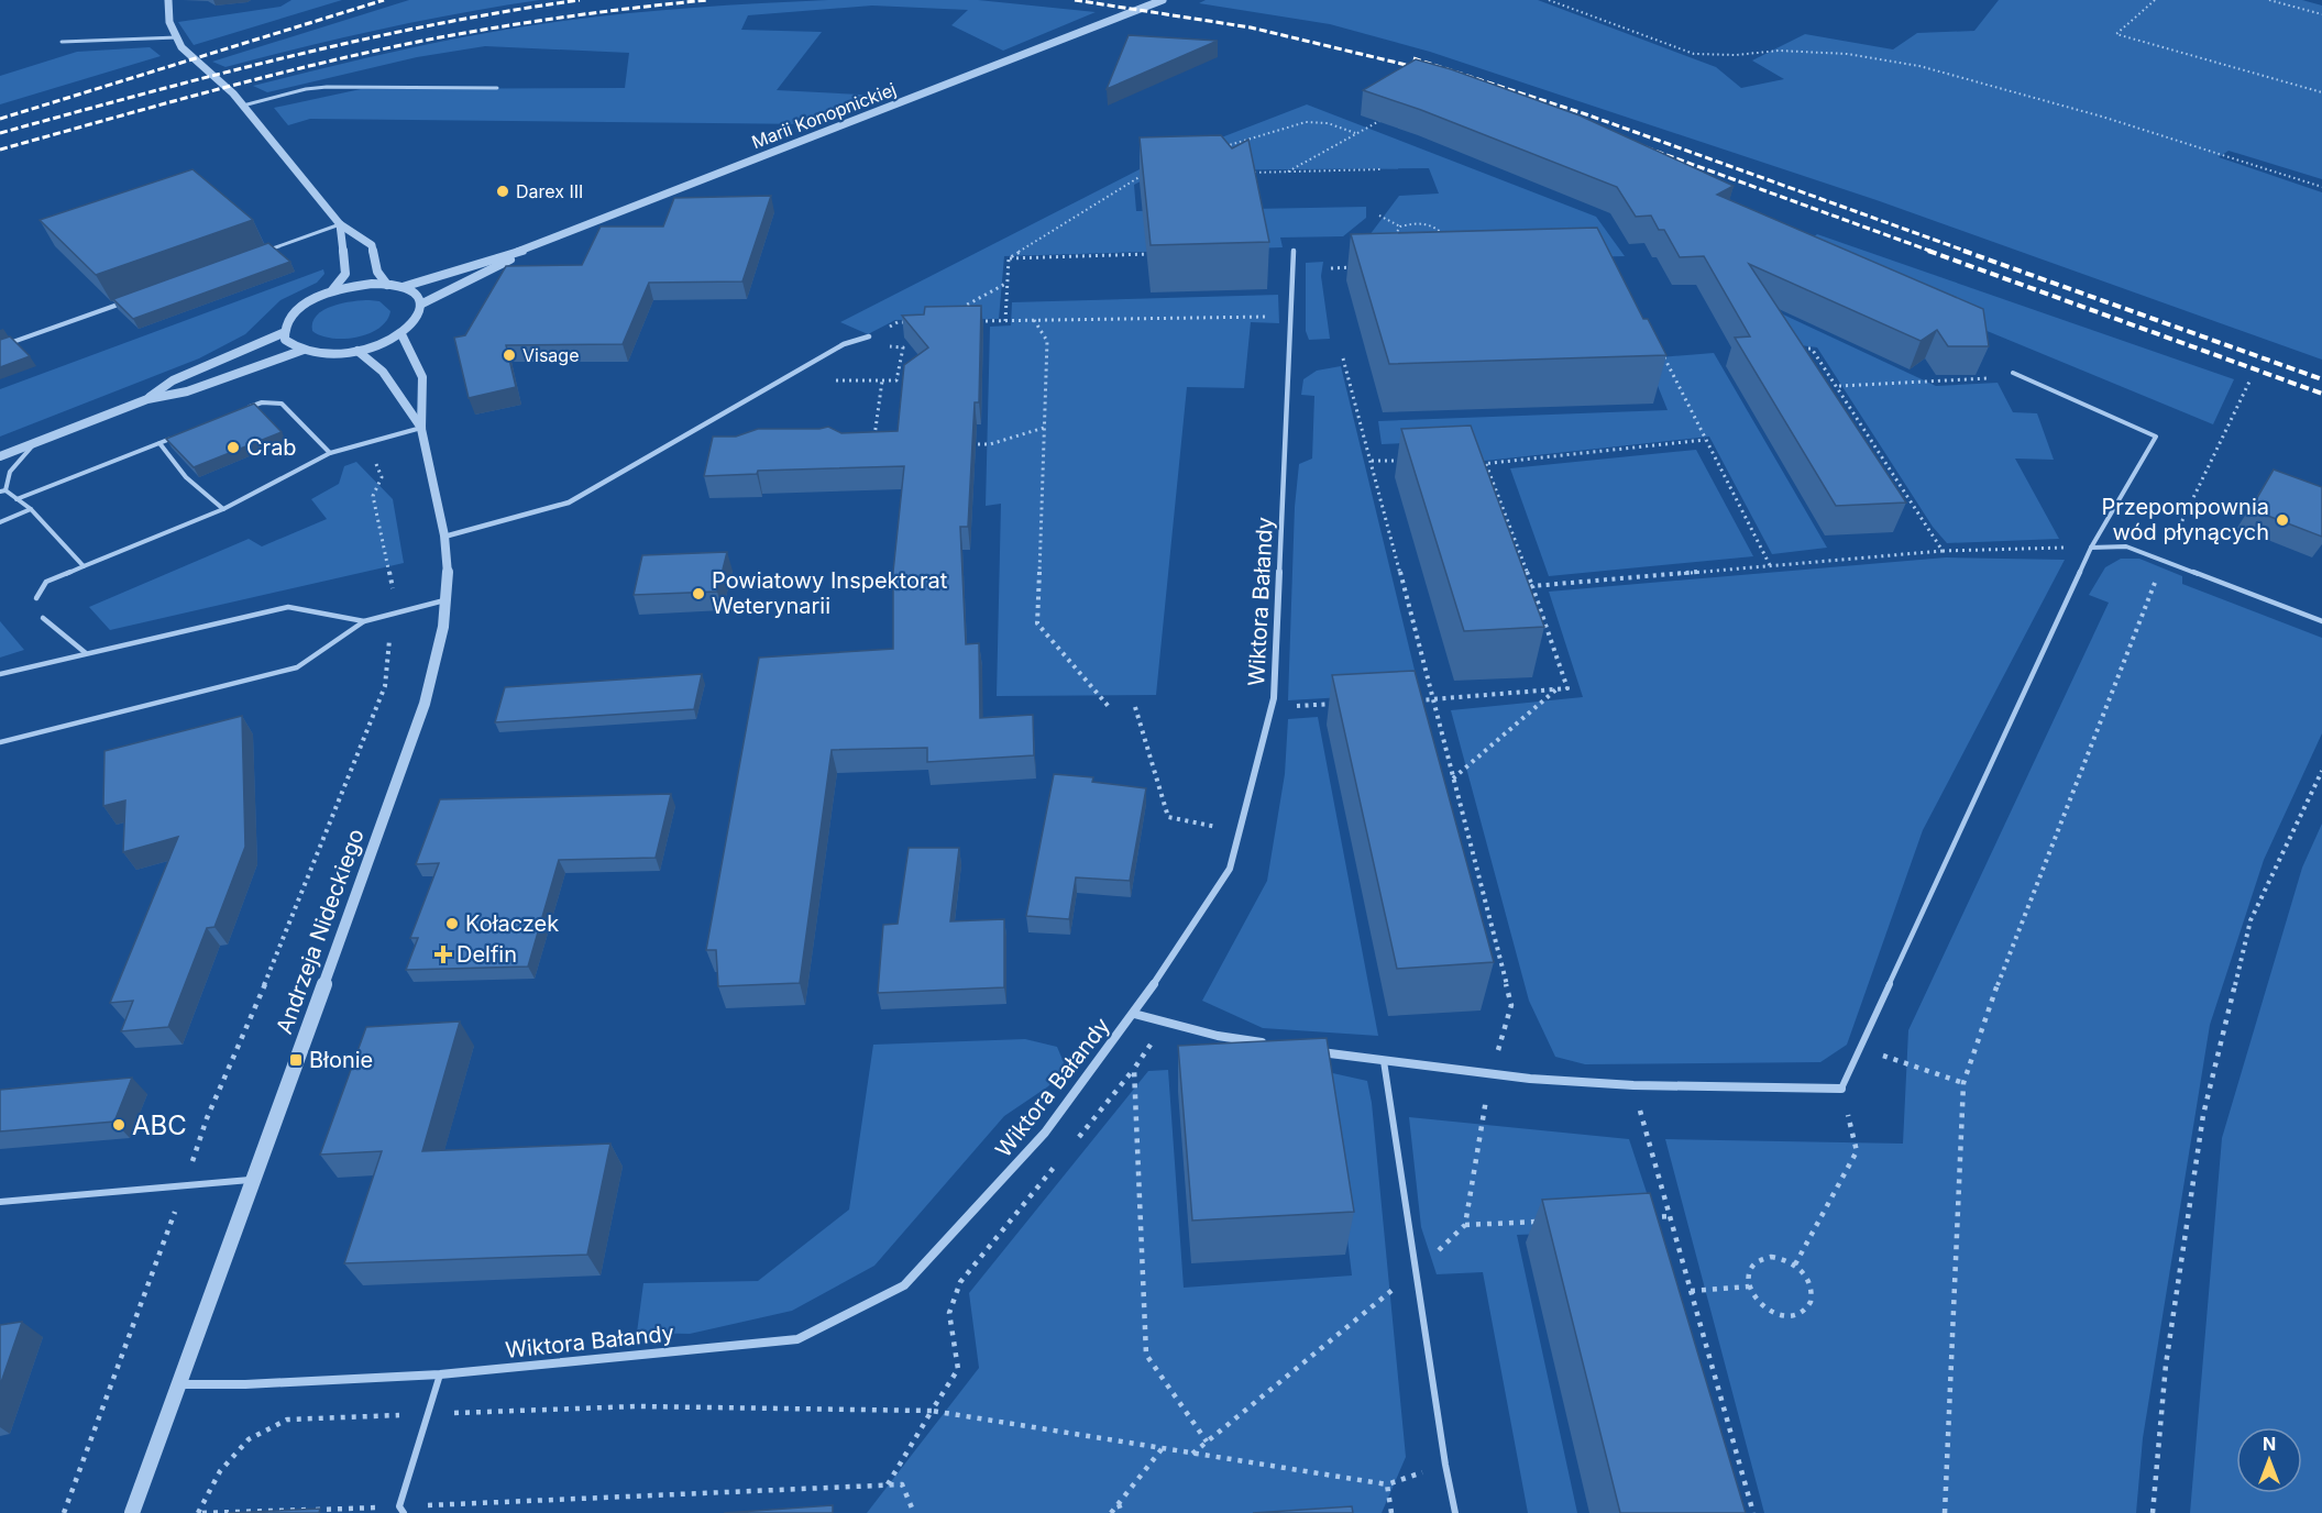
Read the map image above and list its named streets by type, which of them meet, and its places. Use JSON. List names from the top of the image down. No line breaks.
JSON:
{"streets":{"street":["Marii Konopnickiej","Wiktora Bałandy","Andrzeja Nideckiego"]},"crossings":[["Wiktora Bałandy","Andrzeja Nideckiego"]],"places":{"other":["Darex III","Visage","Crab","Przepompownia wód płynących","Powiatowy Inspektorat Weterynarii","Kołaczek","ABC"],"health":["Delfin"],"transit":["Błonie"]},"north":"top"}
